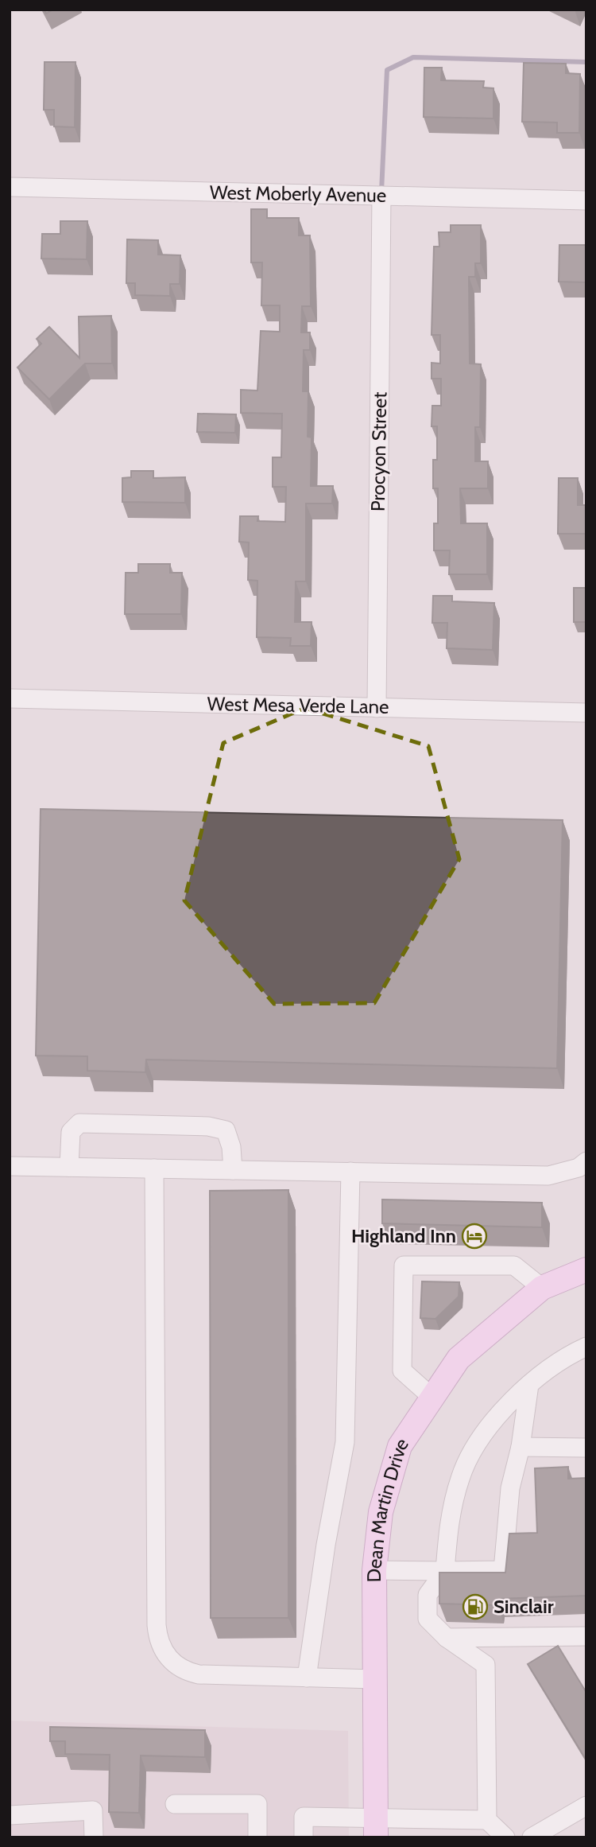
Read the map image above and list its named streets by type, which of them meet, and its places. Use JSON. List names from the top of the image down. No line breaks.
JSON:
{"streets":{"main road":["Dean Martin Drive"],"street":["West Moberly Avenue","Procyon Street","West Mesa Verde Lane"]},"crossings":[["West Moberly Avenue","Procyon Street"],["Procyon Street","West Mesa Verde Lane"]],"places":{"hotel":["Highland Inn"],"fuel station":["Sinclair"]}}
